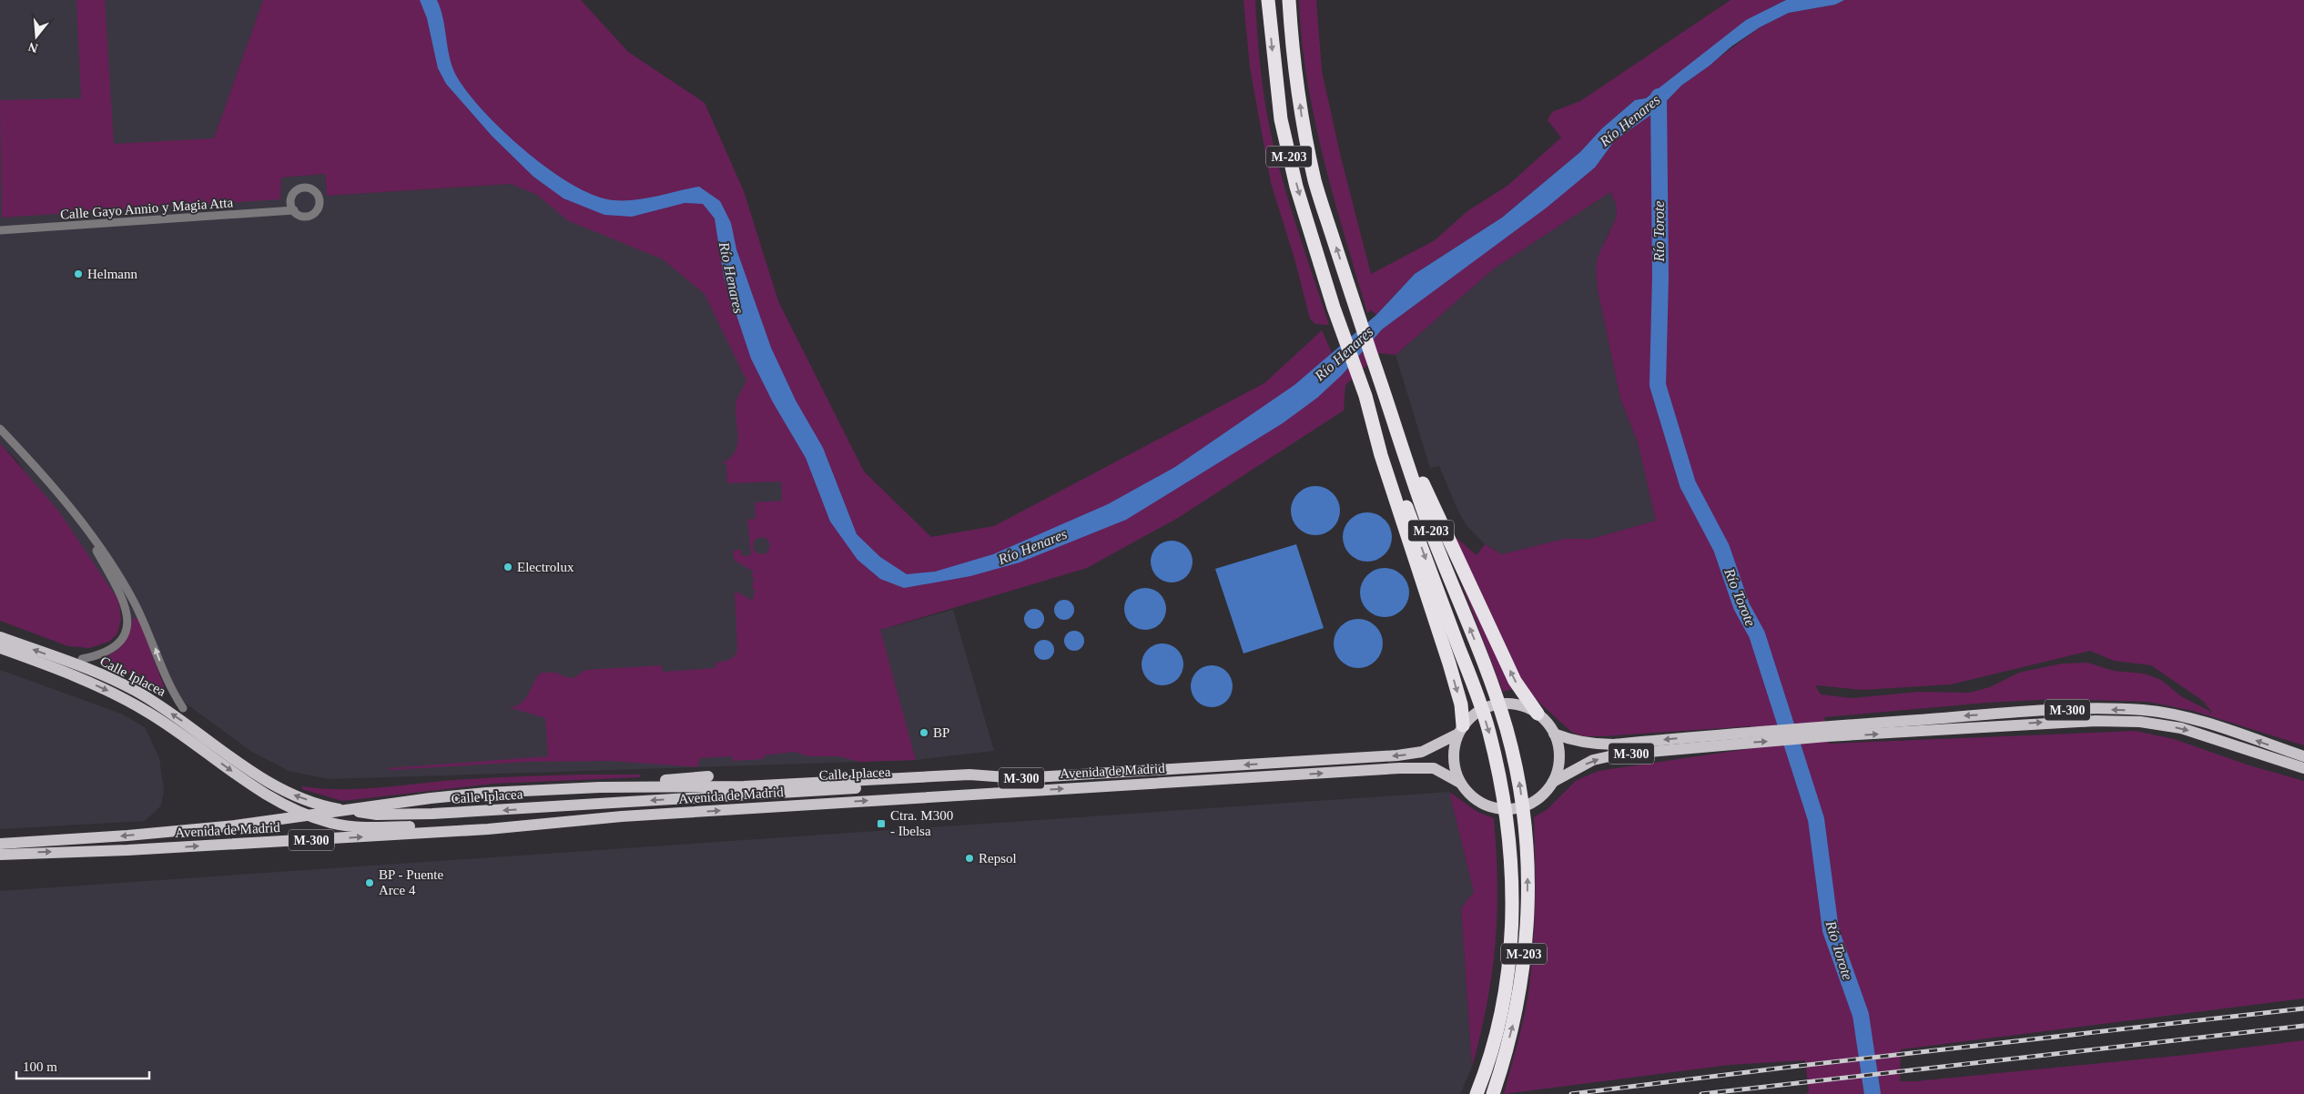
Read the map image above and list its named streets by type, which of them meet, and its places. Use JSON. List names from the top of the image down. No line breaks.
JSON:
{"streets":{"highway":["M-203"],"main road":["Calle Iplacea","M-300","Avenida de Madrid"],"street":["Calle Gayo Annio y Magia Atta"]},"crossings":[["M-203","M-300"],["M-203","Avenida de Madrid"],["Calle Iplacea","Avenida de Madrid"],["M-300","Avenida de Madrid"]],"water":["Río Henares","Río Torote"],"places":{"other":["Helmann","Electrolux","BP","Repsol","BP - Puente Arce 4"],"transit":["Ctra. M300 - Ibelsa"]},"scale_bar":"100 m","north":"bottom"}
